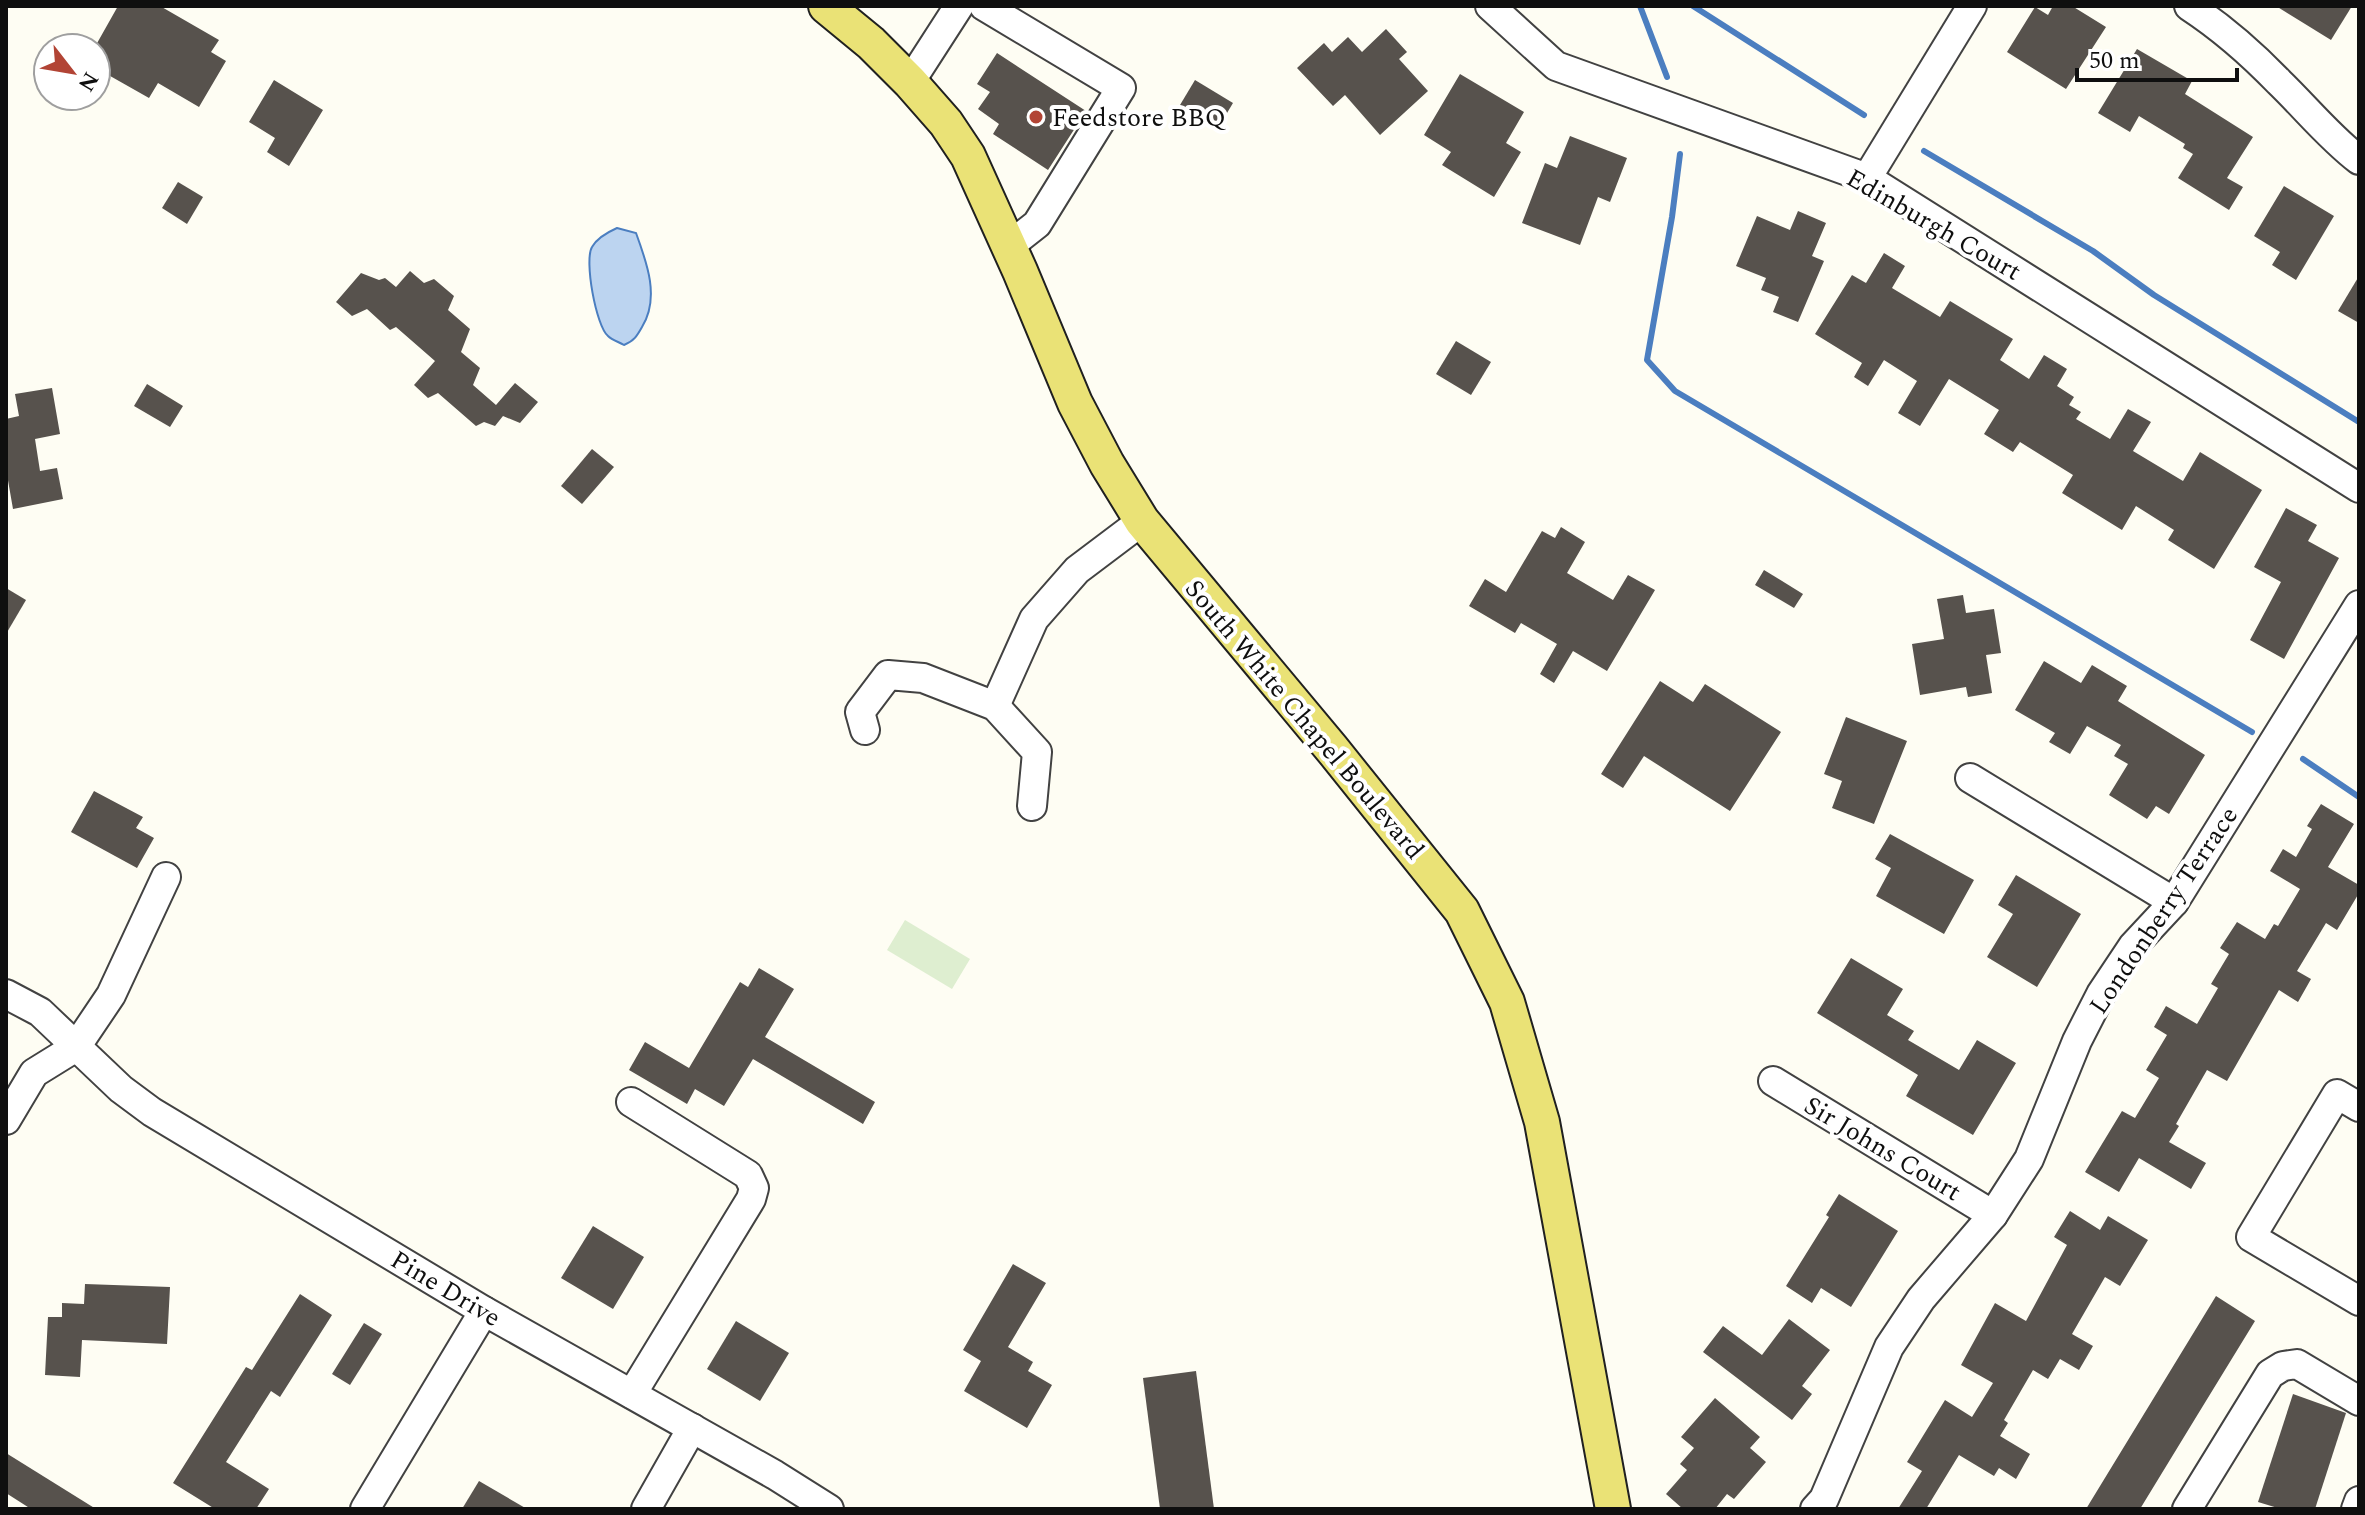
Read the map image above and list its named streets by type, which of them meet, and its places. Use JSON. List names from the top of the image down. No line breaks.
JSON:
{"streets":{"main road":["South White Chapel Boulevard"],"street":["Edinburgh Court","Londonberry Terrace","Sir Johns Court","Pine Drive"]},"crossings":[["Londonberry Terrace","Sir Johns Court"]],"places":["Feedstore BBQ"],"scale_bar":"50 m","north":"bottom right"}
